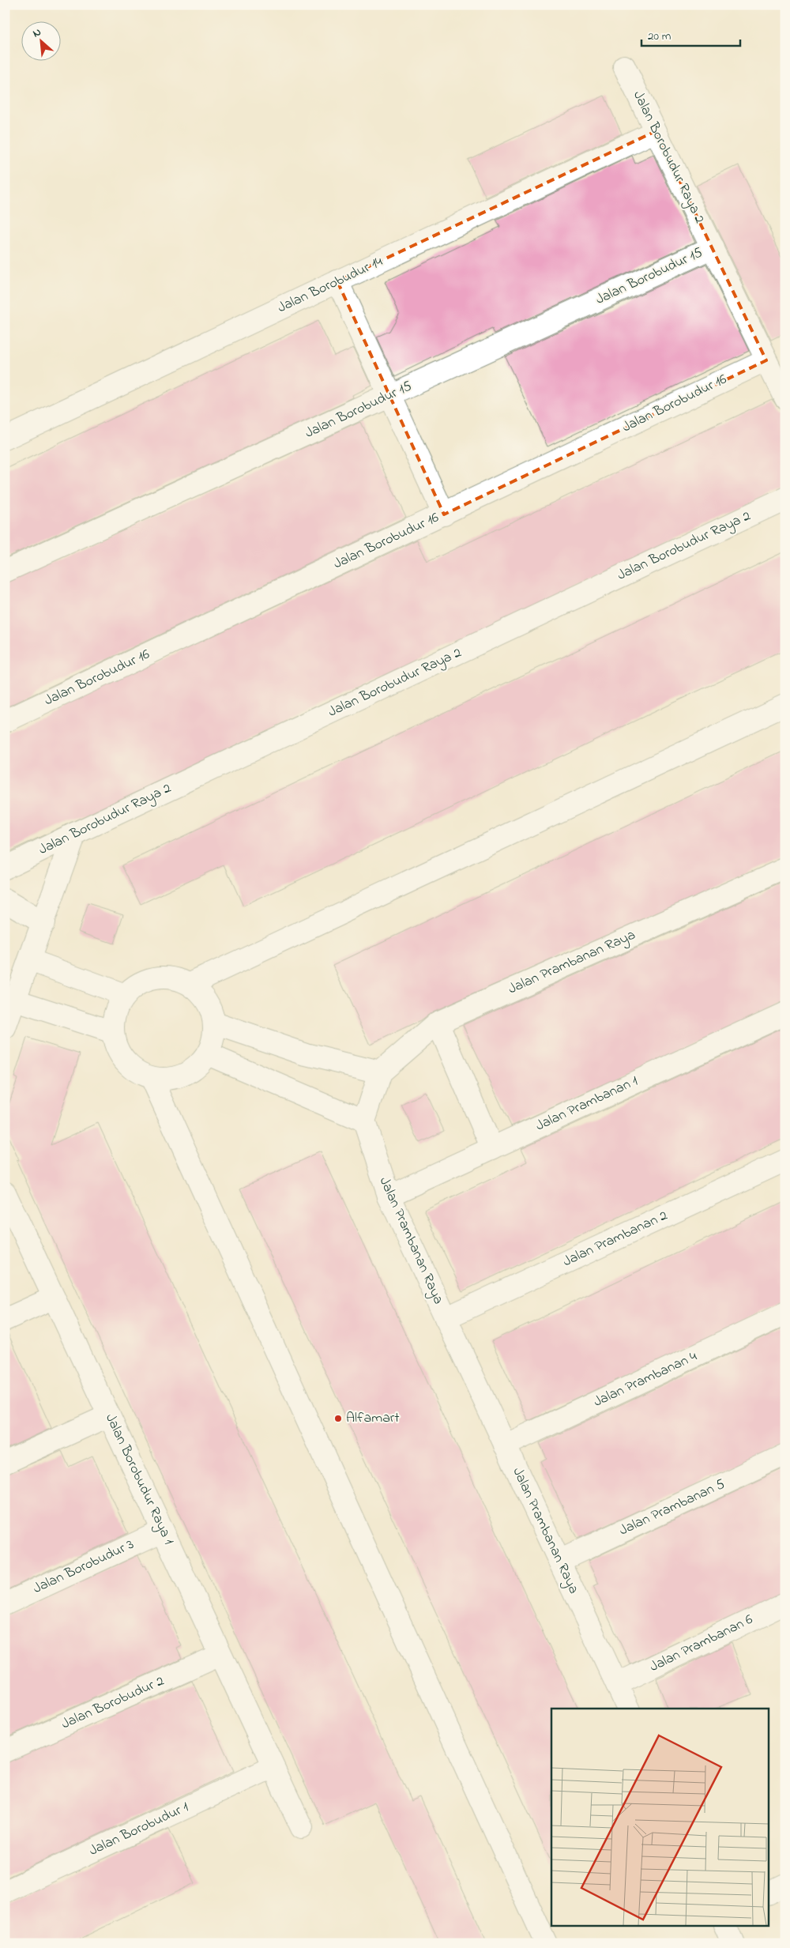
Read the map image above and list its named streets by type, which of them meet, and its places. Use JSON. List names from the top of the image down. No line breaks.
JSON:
{"streets":{"street":["Jalan Borobudur Raya 2","Jalan Borobudur 15","Jalan Borobudur 14","Jalan Borobudur 16","Jalan Prambanan Raya","Jalan Prambanan 1","Jalan Prambanan 2","Jalan Prambanan 4","Jalan Borobudur Raya 1","Jalan Prambanan 5","Jalan Borobudur 3","Jalan Prambanan 6","Jalan Borobudur 2","Jalan Borobudur 1"]},"crossings":[["Jalan Borobudur Raya 2","Jalan Borobudur 15"],["Jalan Borobudur Raya 2","Jalan Borobudur 14"],["Jalan Borobudur Raya 2","Jalan Borobudur 16"],["Jalan Prambanan Raya","Jalan Prambanan 1"],["Jalan Prambanan Raya","Jalan Prambanan 2"],["Jalan Prambanan Raya","Jalan Prambanan 4"],["Jalan Prambanan Raya","Jalan Prambanan 5"],["Jalan Prambanan Raya","Jalan Prambanan 6"],["Jalan Borobudur Raya 1","Jalan Borobudur 3"],["Jalan Borobudur Raya 1","Jalan Borobudur 2"],["Jalan Borobudur Raya 1","Jalan Borobudur 1"]],"places":["Alfamart"],"scale_bar":"20 m","north":"top left"}
